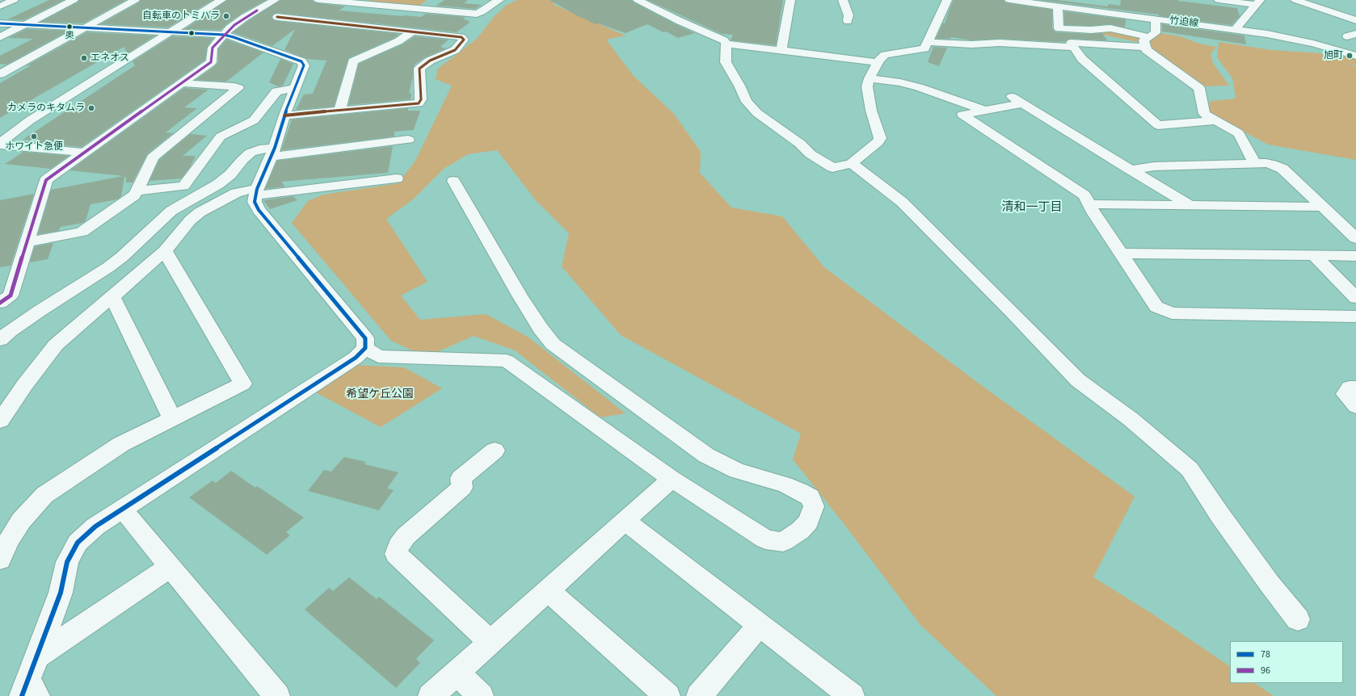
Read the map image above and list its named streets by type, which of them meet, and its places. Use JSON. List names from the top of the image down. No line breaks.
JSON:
{"streets":{"street":["竹迫線"]},"districts":["清和一丁目"],"parks":["希望ケ丘公園"],"places":["自転車のトミハラ","奥","旭町","エネオス","カメラのキタムラ","ホワイト急便"],"lines":["transit line 96","transit line 78"],"legend":["78","96"]}
